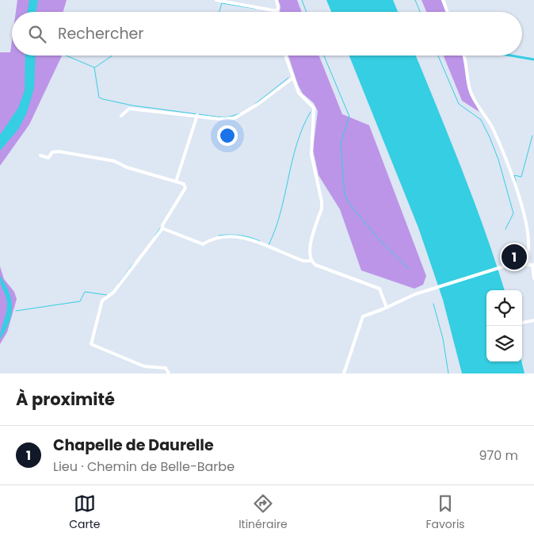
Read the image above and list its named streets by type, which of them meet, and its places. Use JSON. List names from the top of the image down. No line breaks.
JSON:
{"page":{"search":"Rechercher","pins":"1","heading":"À proximité","list":[{"mark":"1","name":"Chapelle de Daurelle","note":"Lieu · Chemin de Belle-Barbe","value":"970 m"}],"nav":["Carte","Itinéraire","Favoris"]}}
